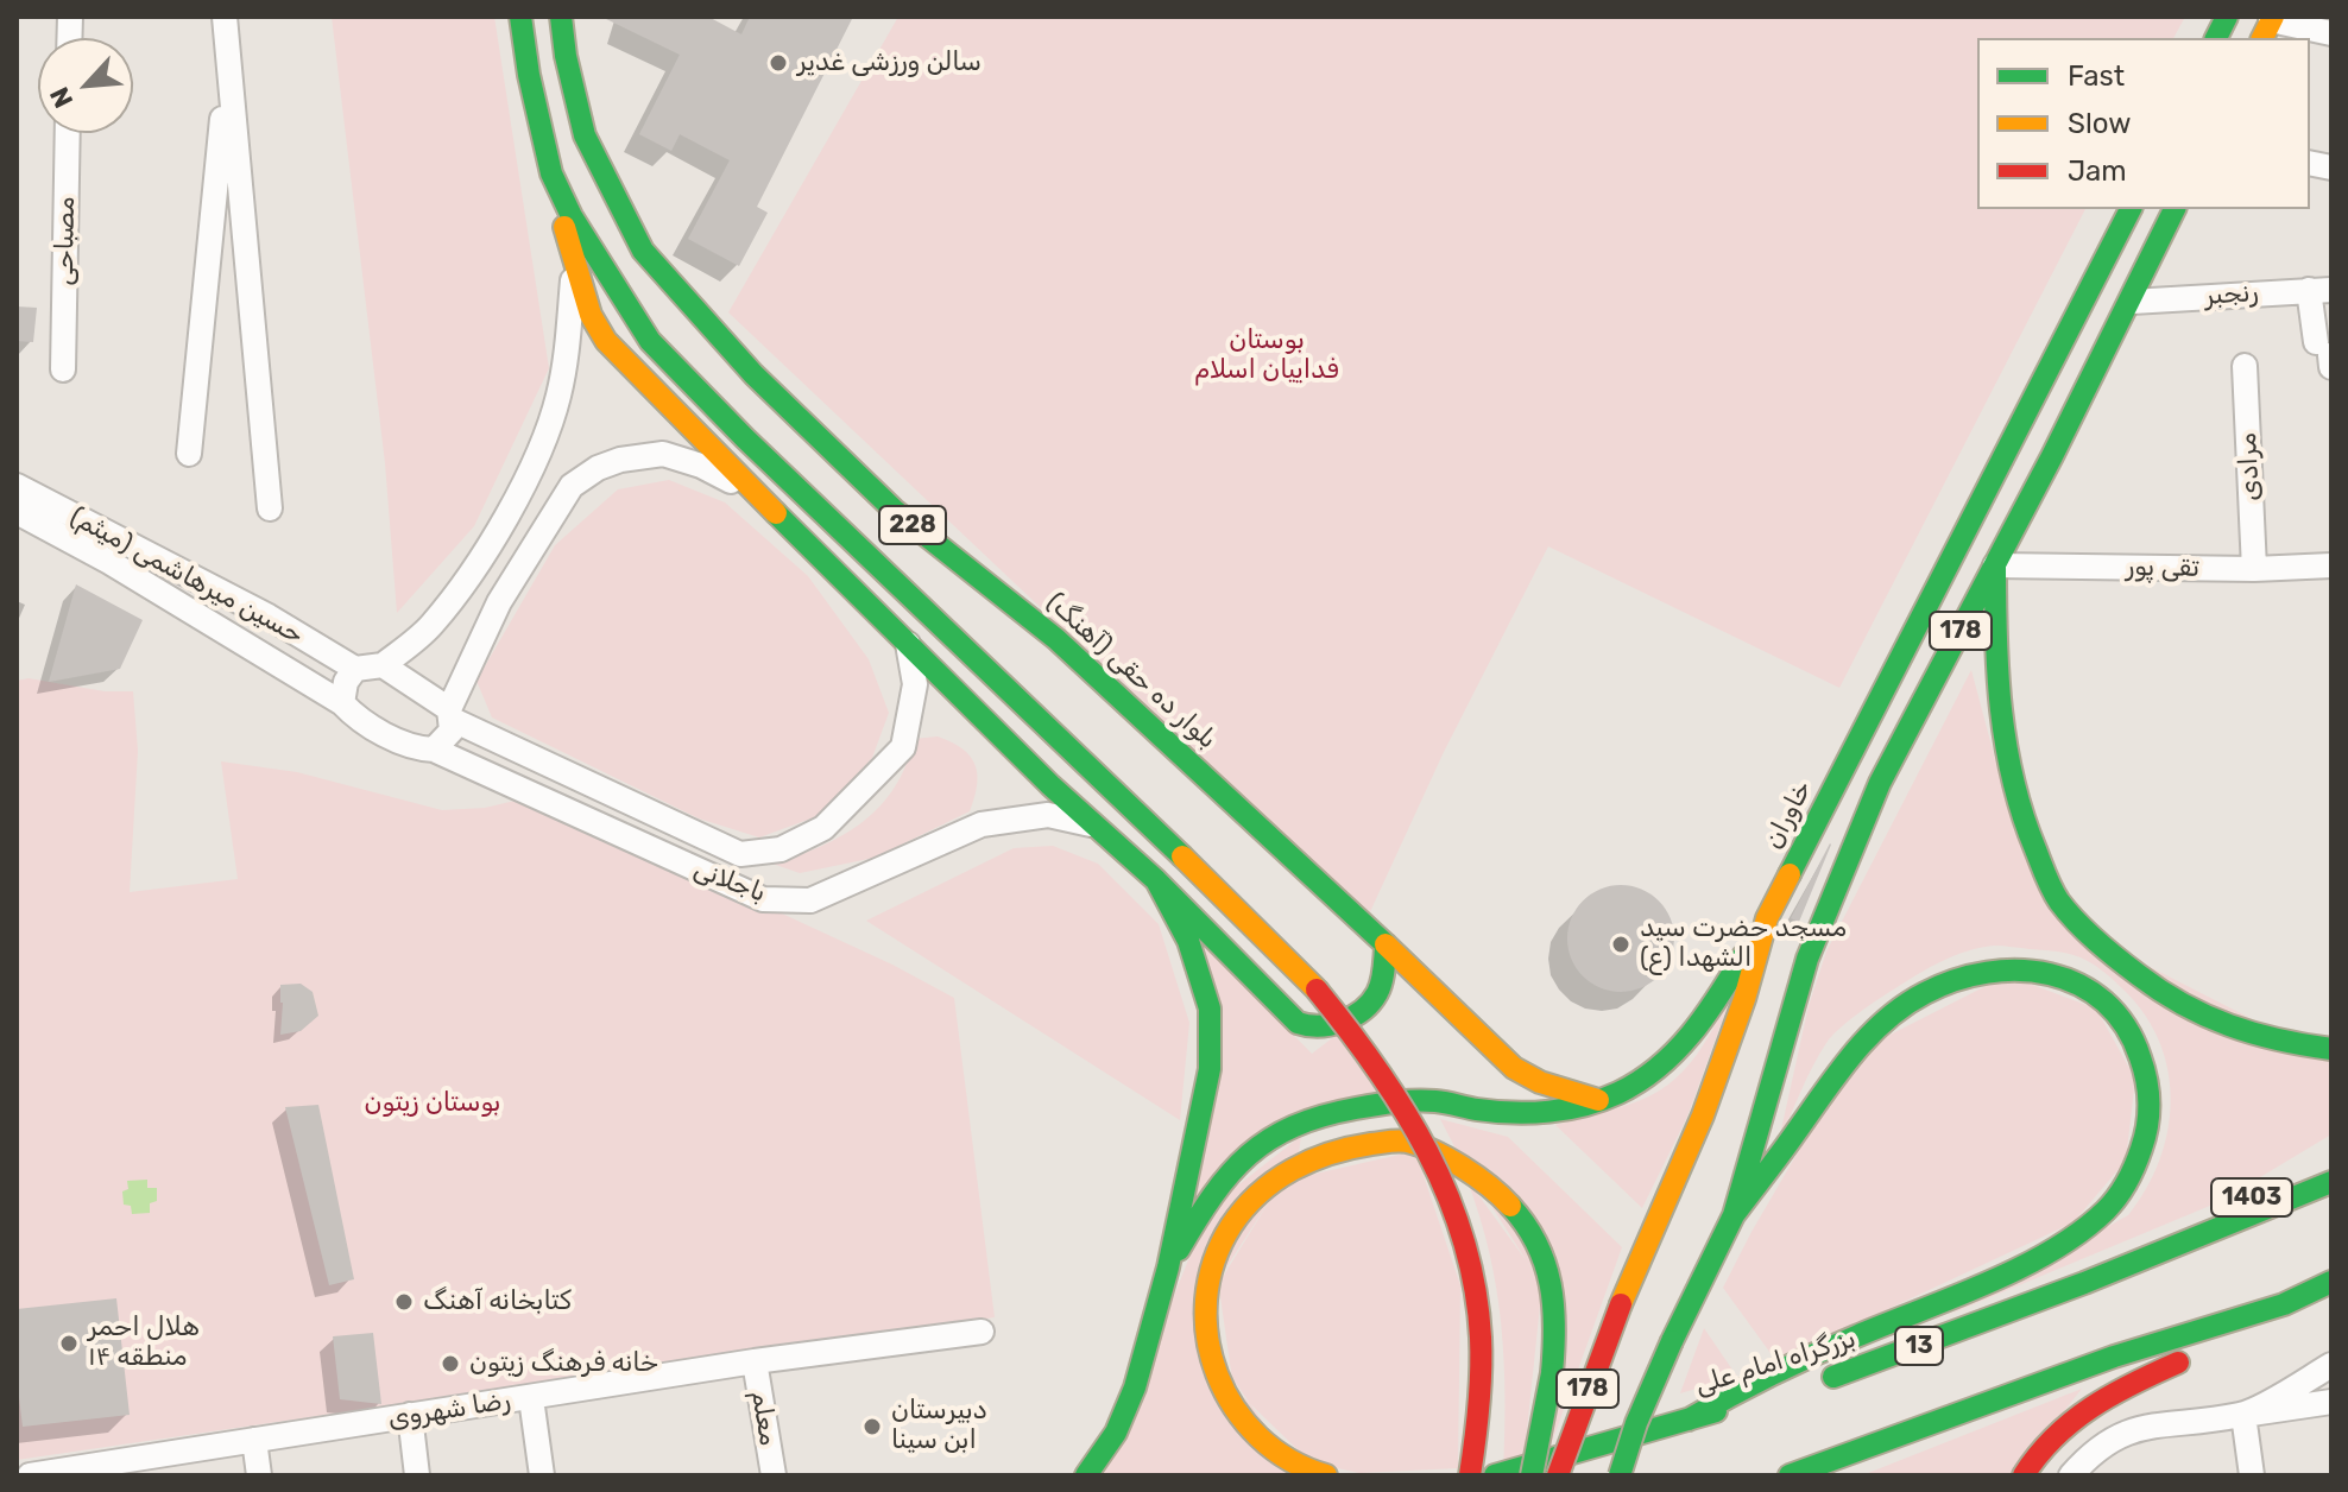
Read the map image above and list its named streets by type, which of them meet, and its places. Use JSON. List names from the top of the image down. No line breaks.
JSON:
{"streets":{"main road":["228","178","بلوار ده حقی (آهنگ)","خاوران","1403","13","بزرگراه امام علی"],"street":["مصباحی","رنجبر","مرادی","تقی پور","حسین میرهاشمی (میثم)","باجلانی","رضا شهروی","معلم"]},"crossings":[["رنجبر","178"],["مرادی","تقی پور"],["تقی پور","178"],["حسین میرهاشمی (میثم)","باجلانی"],["1403","بزرگراه امام علی"],["رضا شهروی","معلم"]],"parks":["بوستان فداییان اسلام","بوستان زیتون"],"places":["سالن ورزشی غدیر","مسجد حضرت سید الشهدا (ع)","کتابخانه آهنگ","هلال احمر منطقه ۱۴","خانه فرهنگ زيتون","دبیرستان ابن سینا"],"legend":["Fast","Slow","Jam"],"north":"bottom left"}
